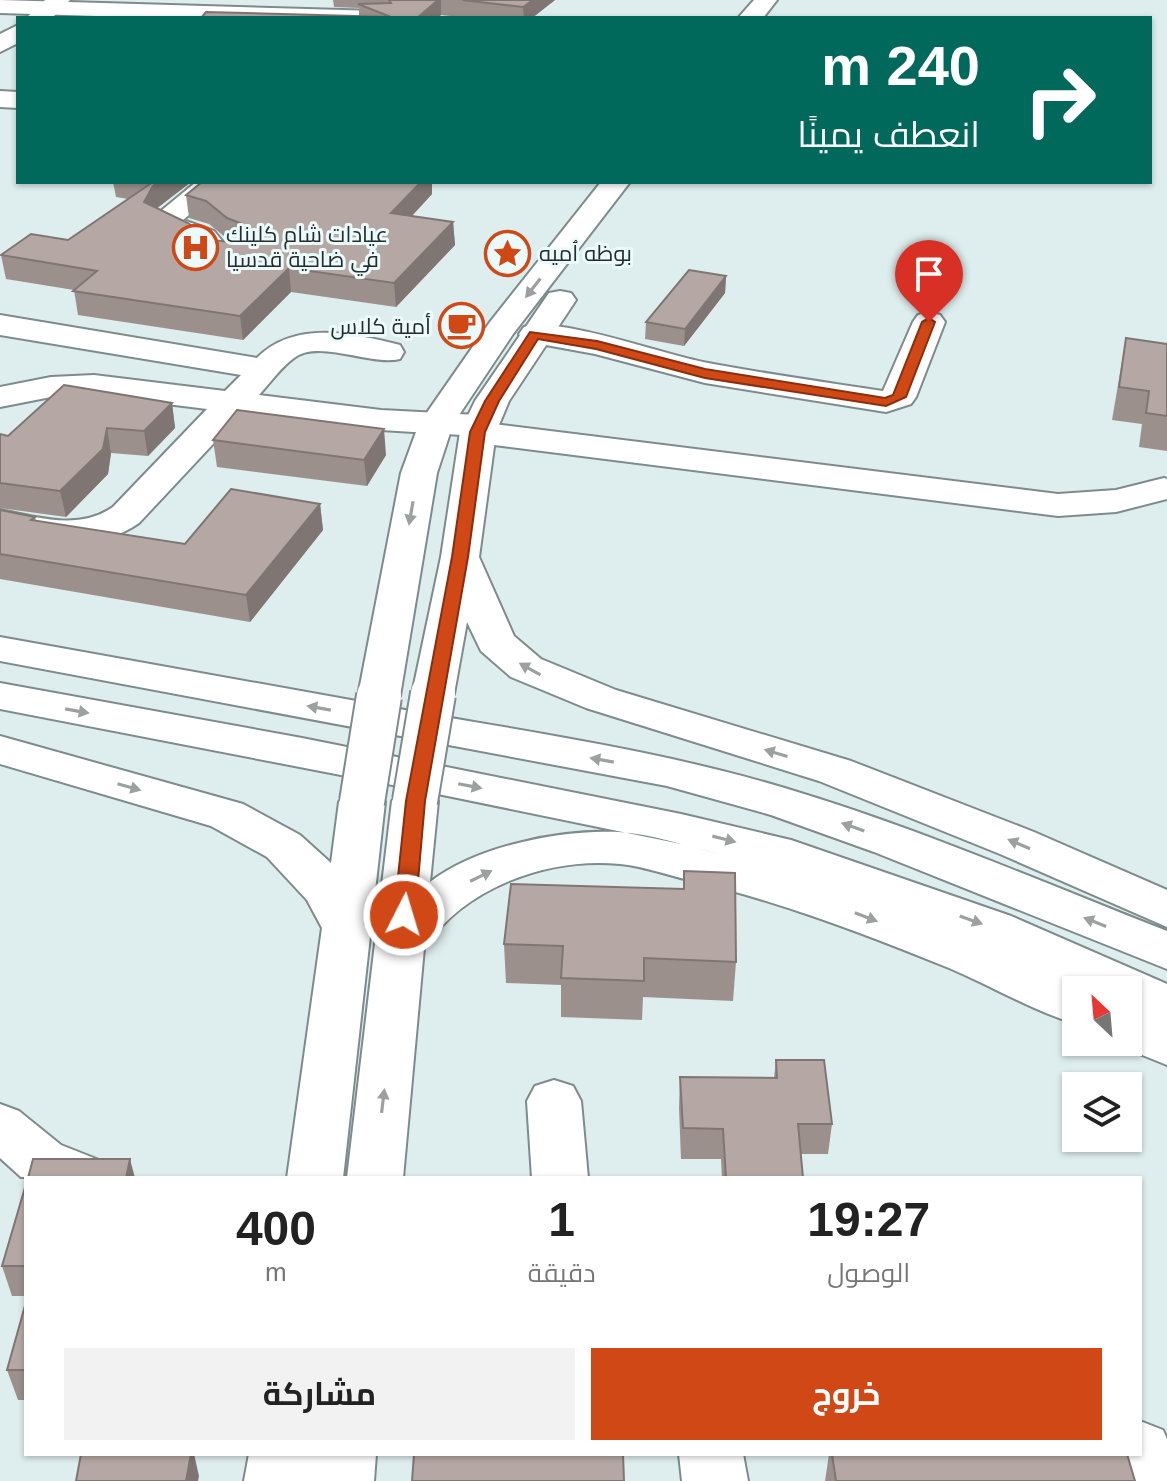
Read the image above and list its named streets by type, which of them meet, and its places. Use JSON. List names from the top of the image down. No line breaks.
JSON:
{"places":{"hospital":["عيادات شام كلينك في ضاحية قدسيا"],"place":["بوظه اُميه"],"cafe":["أمية كلاس"]},"north":"top left","page":{"turn":["240 m","انعطف يمينًا"],"eta":["19:27","الوصول","1","دقيقة","400","m"],"buttons":["خروج","مشاركة"]}}
